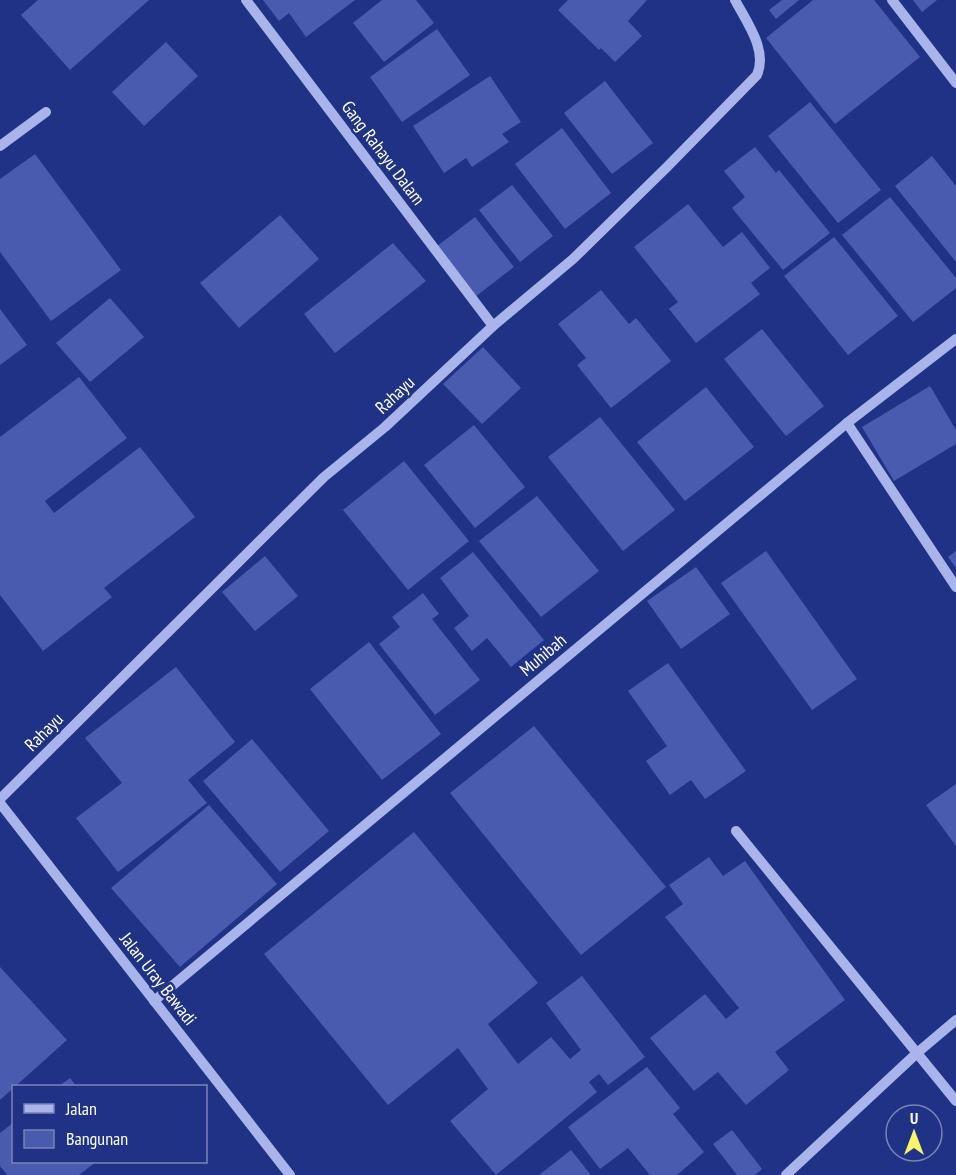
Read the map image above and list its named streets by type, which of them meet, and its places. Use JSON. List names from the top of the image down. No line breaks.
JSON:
{"streets":{"street":["Gang Rahayu Dalam","Rahayu","Muhibah","Jalan Uray Bawadi"]},"crossings":[["Gang Rahayu Dalam","Rahayu"],["Rahayu","Jalan Uray Bawadi"],["Muhibah","Jalan Uray Bawadi"]],"legend":["Jalan","Bangunan"],"north":"top"}
